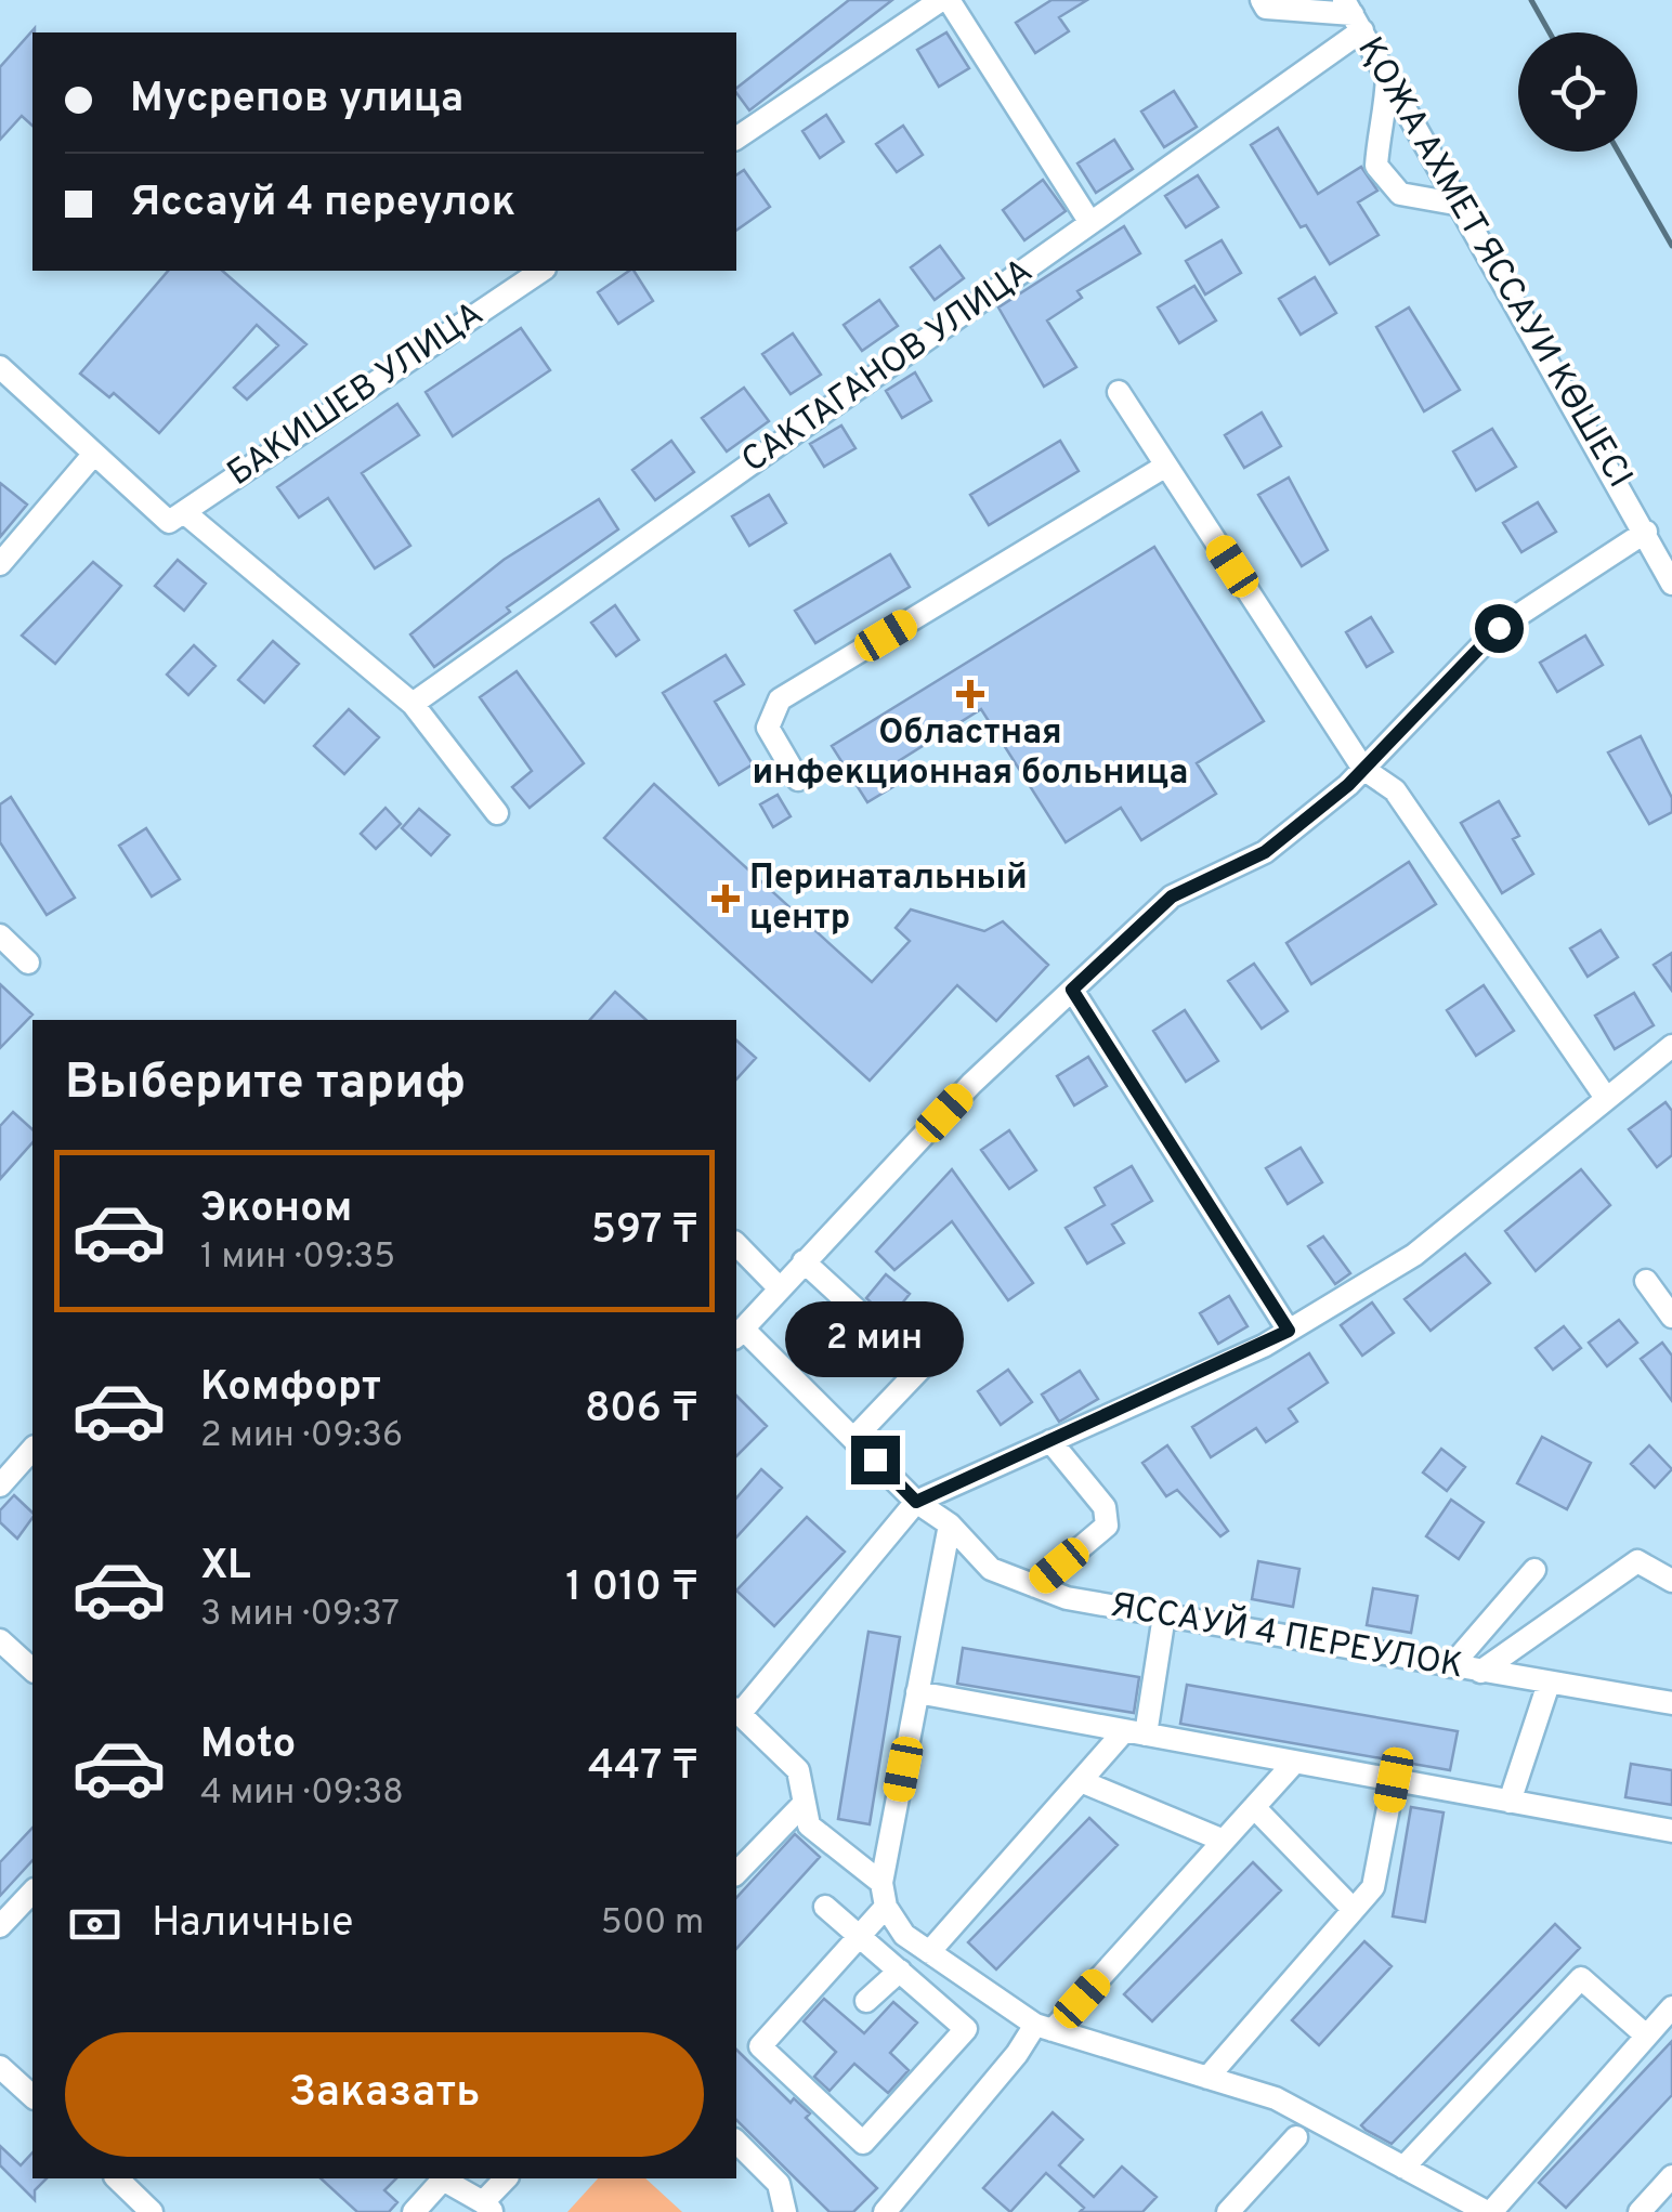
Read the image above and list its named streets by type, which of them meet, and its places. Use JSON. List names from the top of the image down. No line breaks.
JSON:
{"streets":{"street":["ҚОЖА АХМЕТ ЯССАУИ КӨШЕСІ","САКТАГАНОВ УЛИЦА","БАКИШЕВ УЛИЦА","ЯССАУЙ 4 ПЕРЕУЛОК"]},"crossings":[["ҚОЖА АХМЕТ ЯССАУИ КӨШЕСІ","САКТАГАНОВ УЛИЦА"]],"places":{"health":["Областная инфекционная больница","Перинатальный центр"]},"page":{"banner":["Мусрепов улица","Яссауй 4 переулок"],"heading":"Выберите тариф","list":[{"name":"Эконом","note":"1 мин · 09:35","value":"597 ₸"},{"name":"Комфорт","note":"2 мин · 09:36","value":"806 ₸"},{"name":"XL","note":"3 мин · 09:37","value":"1 010 ₸"},{"name":"Moto","note":"4 мин · 09:38","value":"447 ₸"}],"bubble":"2 мин","pay":["Наличные","500 m"],"buttons":"Заказать"}}
